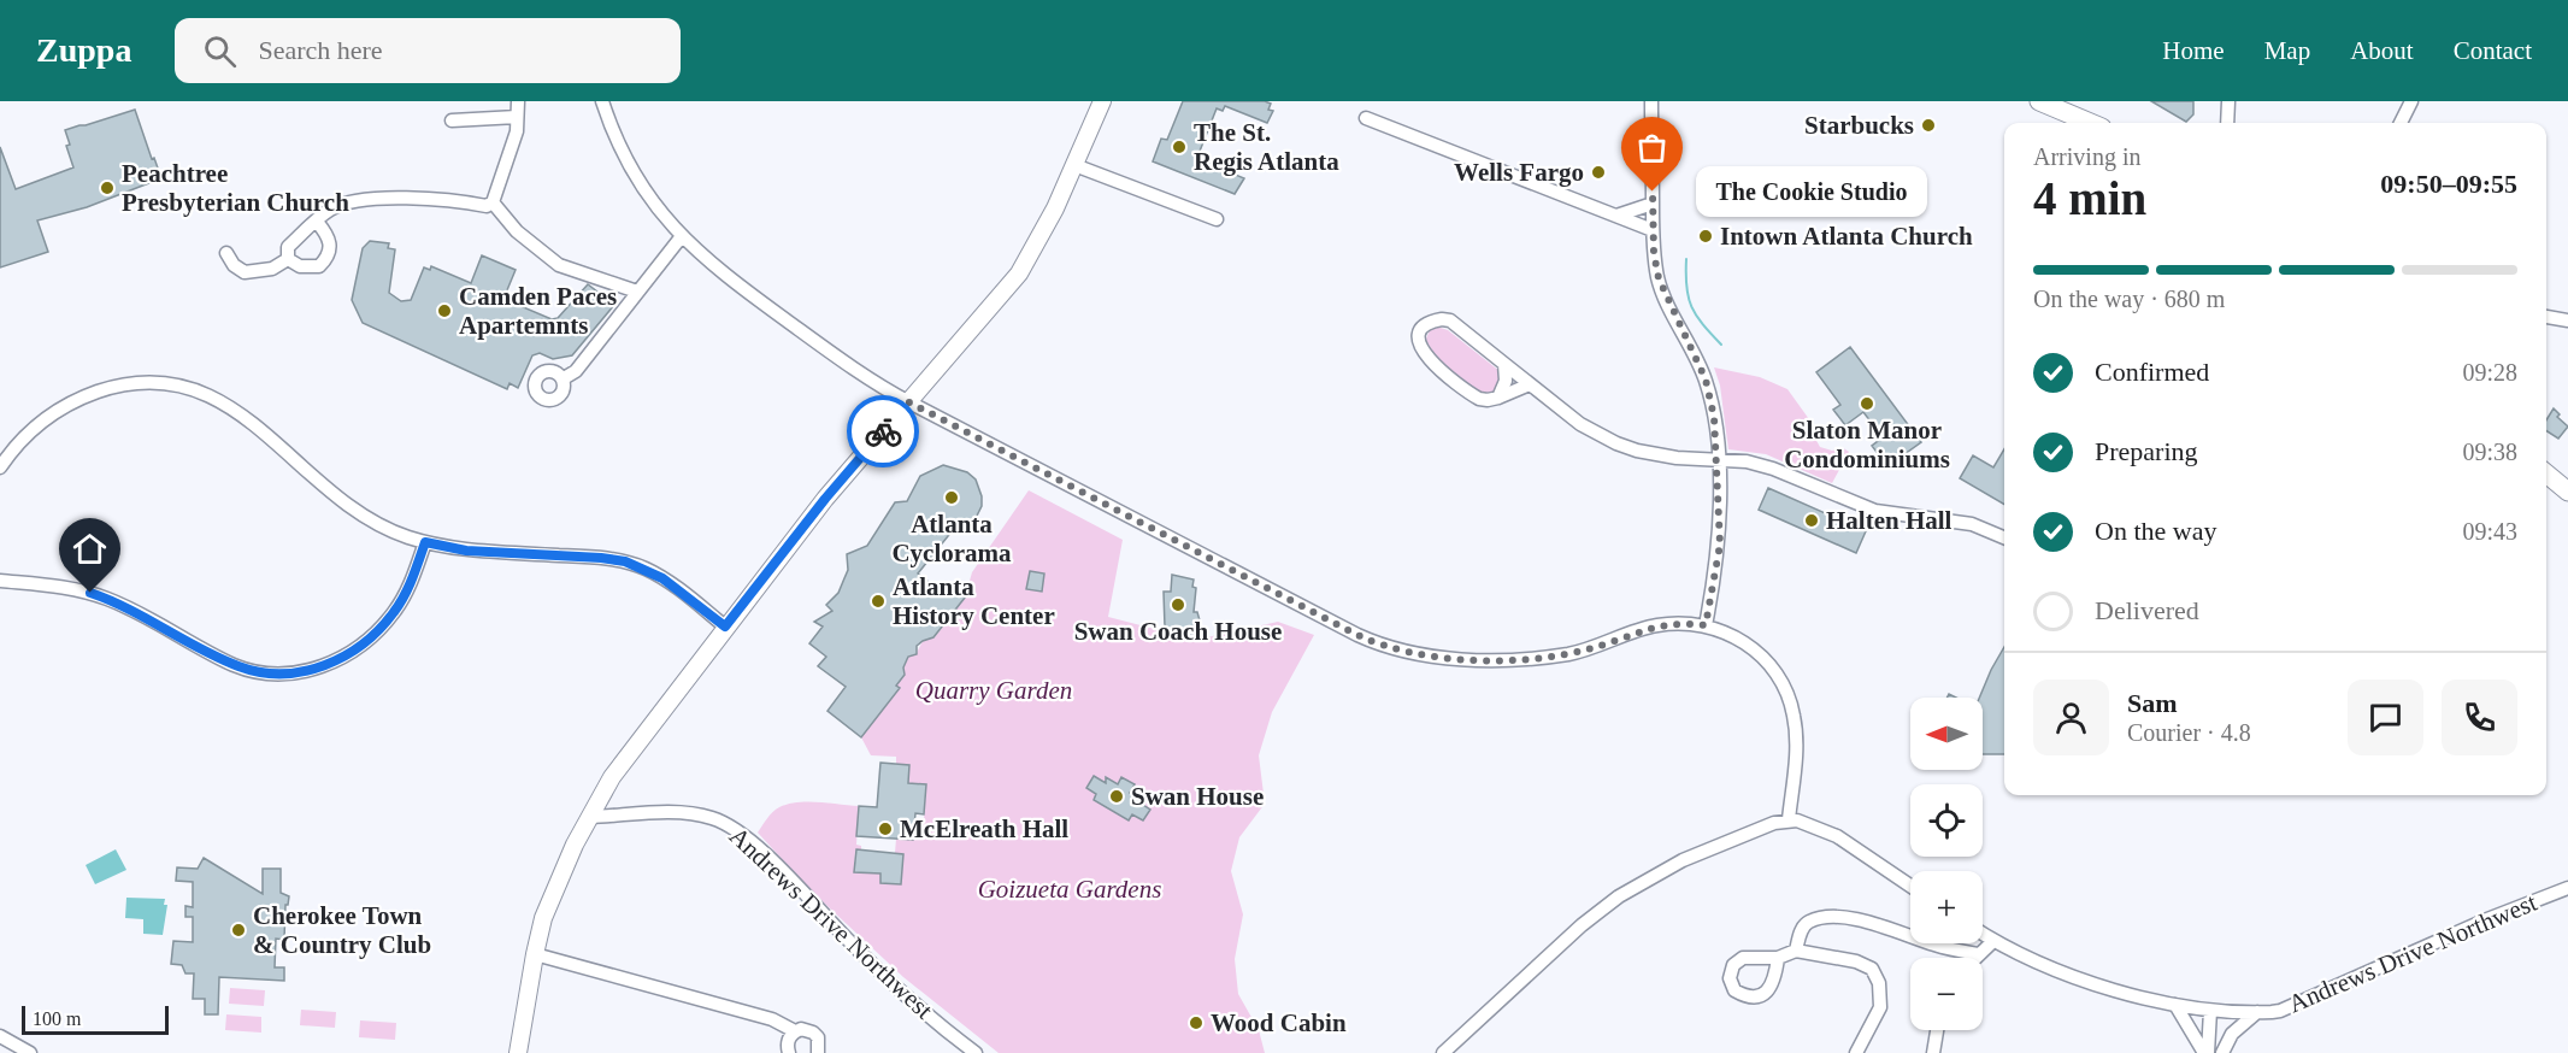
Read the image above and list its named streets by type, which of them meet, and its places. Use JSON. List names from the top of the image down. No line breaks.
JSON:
{"streets":{"street":["Andrews Drive Northwest"]},"parks":["Quarry Garden","Goizueta Gardens"],"places":["Starbucks","The St. Regis Atlanta","Wells Fargo","Peachtree Presbyterian Church","The Cookie Studio","Intown Atlanta Church","Camden Paces Apartemnts","Slaton Manor Condominiums","Atlanta Cyclorama","Halten Hall","Atlanta History Center","Swan Coach House","Swan House","McElreath Hall","Cherokee Town & Country Club","Wood Cabin"],"scale_bar":"100 m","north":"left","page":{"header":"Zuppa","search":"Search here","nav":["Home","Map","About","Contact"],"heading":["4 min","Arriving in","09:50–09:55"],"panel":["Sam","Courier · 4.8"],"bubble":"The Cookie Studio","bar":"On the way · 680 m","list":[["Confirmed","09:28"],["Preparing","09:38"],["On the way","09:43"],"Delivered"],"map_buttons":["+","−"],"scale":"100 m"}}
